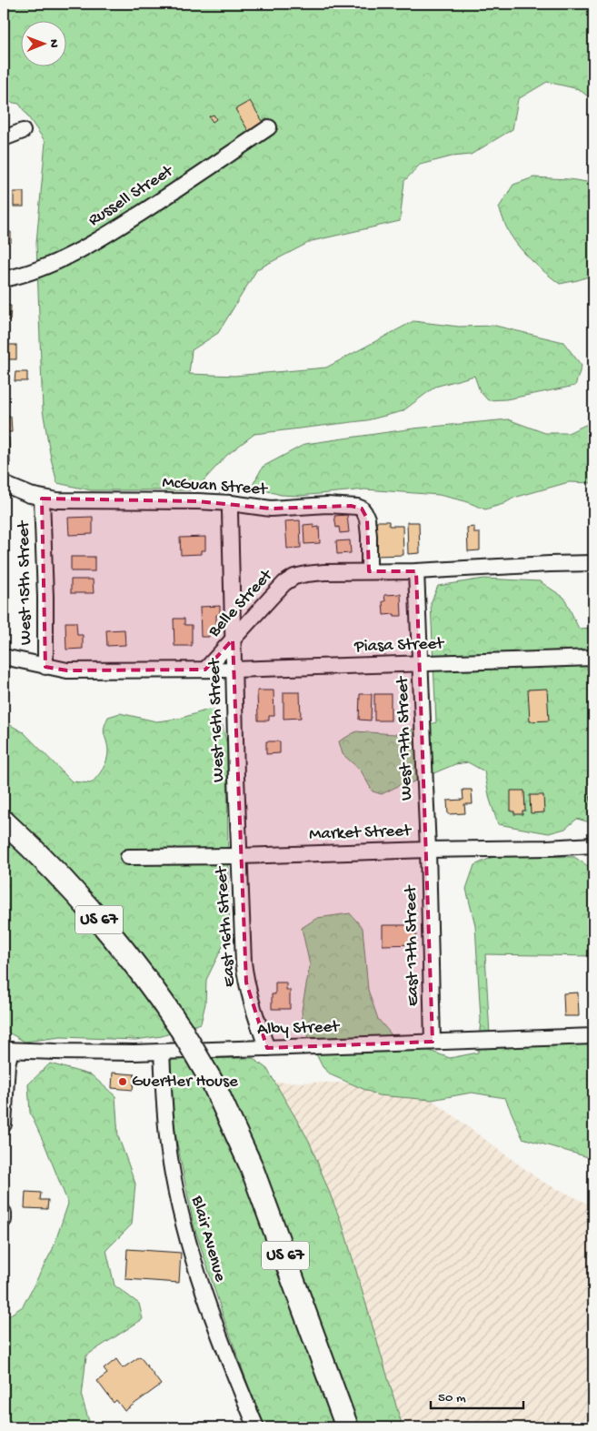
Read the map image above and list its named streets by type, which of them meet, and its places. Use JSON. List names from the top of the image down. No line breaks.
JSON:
{"streets":{"highway":["US 67"],"street":["Russell Street","McGuan Street","West 15th Street","Belle Street","Piasa Street","West 16th Street","West 17th Street","Market Street","East 16th Street","East 17th Street","Alby Street","Blair Avenue"]},"crossings":[["McGuan Street","West 15th Street"],["McGuan Street","Belle Street"],["McGuan Street","West 16th Street"],["Belle Street","Piasa Street"],["Belle Street","West 16th Street"],["Belle Street","West 17th Street"],["Piasa Street","West 16th Street"],["Piasa Street","West 17th Street"],["West 16th Street","Market Street"],["West 16th Street","East 16th Street"],["West 17th Street","Market Street"],["West 17th Street","East 17th Street"],["Market Street","East 16th Street"],["Market Street","East 17th Street"],["East 16th Street","Alby Street"],["East 17th Street","Alby Street"],["Alby Street","Blair Avenue"]],"places":["Guertler House"],"scale_bar":"50 m","north":"right"}
